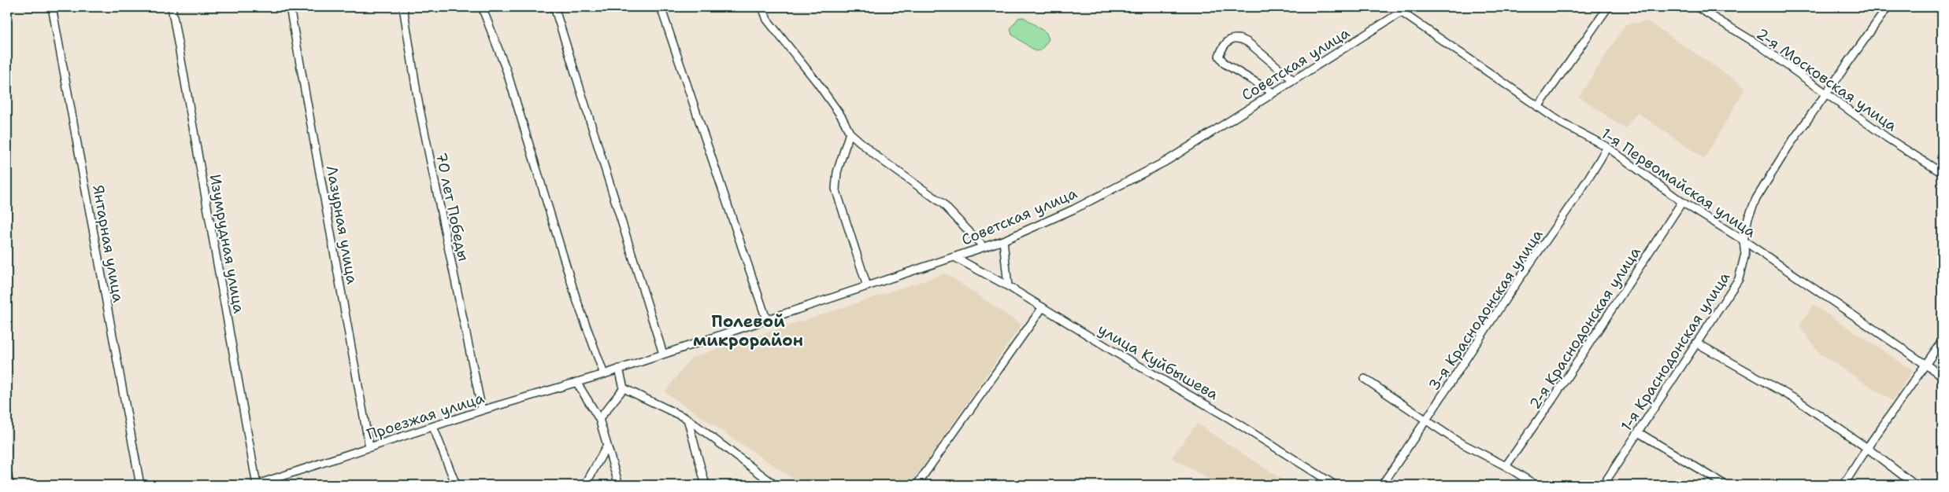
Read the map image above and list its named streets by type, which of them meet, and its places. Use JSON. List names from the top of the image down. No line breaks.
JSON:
{"streets":{"street":["Советская улица","2-я Московская улица","1-я Первомайская улица","70 лет Победы","Лазурная улица","Янтарная улица","Изумрудная улица","3-я Краснодонская улица","2-я Краснодонская улица","1-я Краснодонская улица","улица Куйбышева","Проезжая улица"]},"crossings":[["Советская улица","1-я Первомайская улица"],["Советская улица","улица Куйбышева"],["Советская улица","Проезжая улица"],["2-я Московская улица","1-я Краснодонская улица"],["1-я Первомайская улица","3-я Краснодонская улица"],["1-я Первомайская улица","2-я Краснодонская улица"],["1-я Первомайская улица","1-я Краснодонская улица"],["70 лет Победы","Проезжая улица"],["Лазурная улица","Проезжая улица"],["Изумрудная улица","Проезжая улица"]],"districts":["Полевой микрорайон"]}
